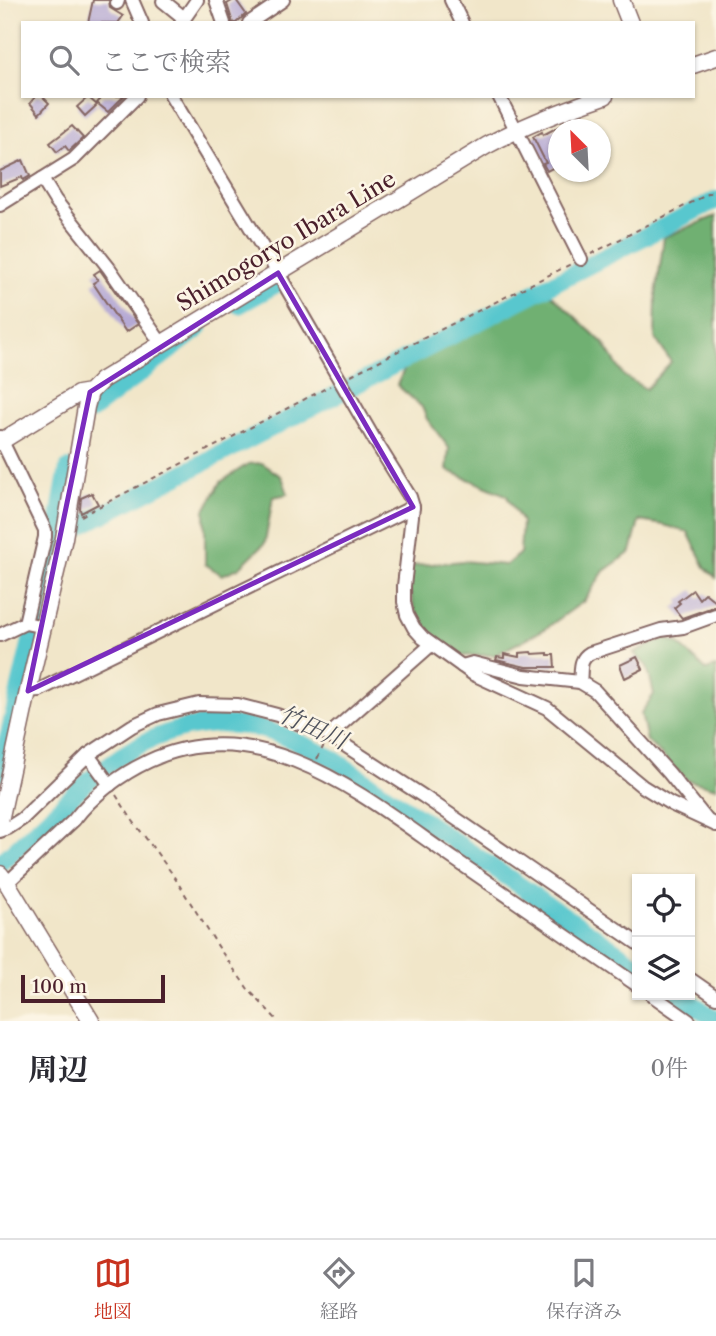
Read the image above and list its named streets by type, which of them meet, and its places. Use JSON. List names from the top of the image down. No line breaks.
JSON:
{"streets":{"main road":["Shimogoryo Ibara Line"]},"water":["竹田川"],"scale_bar":"100 m","north":"top left","page":{"search":"ここで検索","scale":"100 m","heading":["周辺","0件"],"nav":["地図","経路","保存済み"]}}
